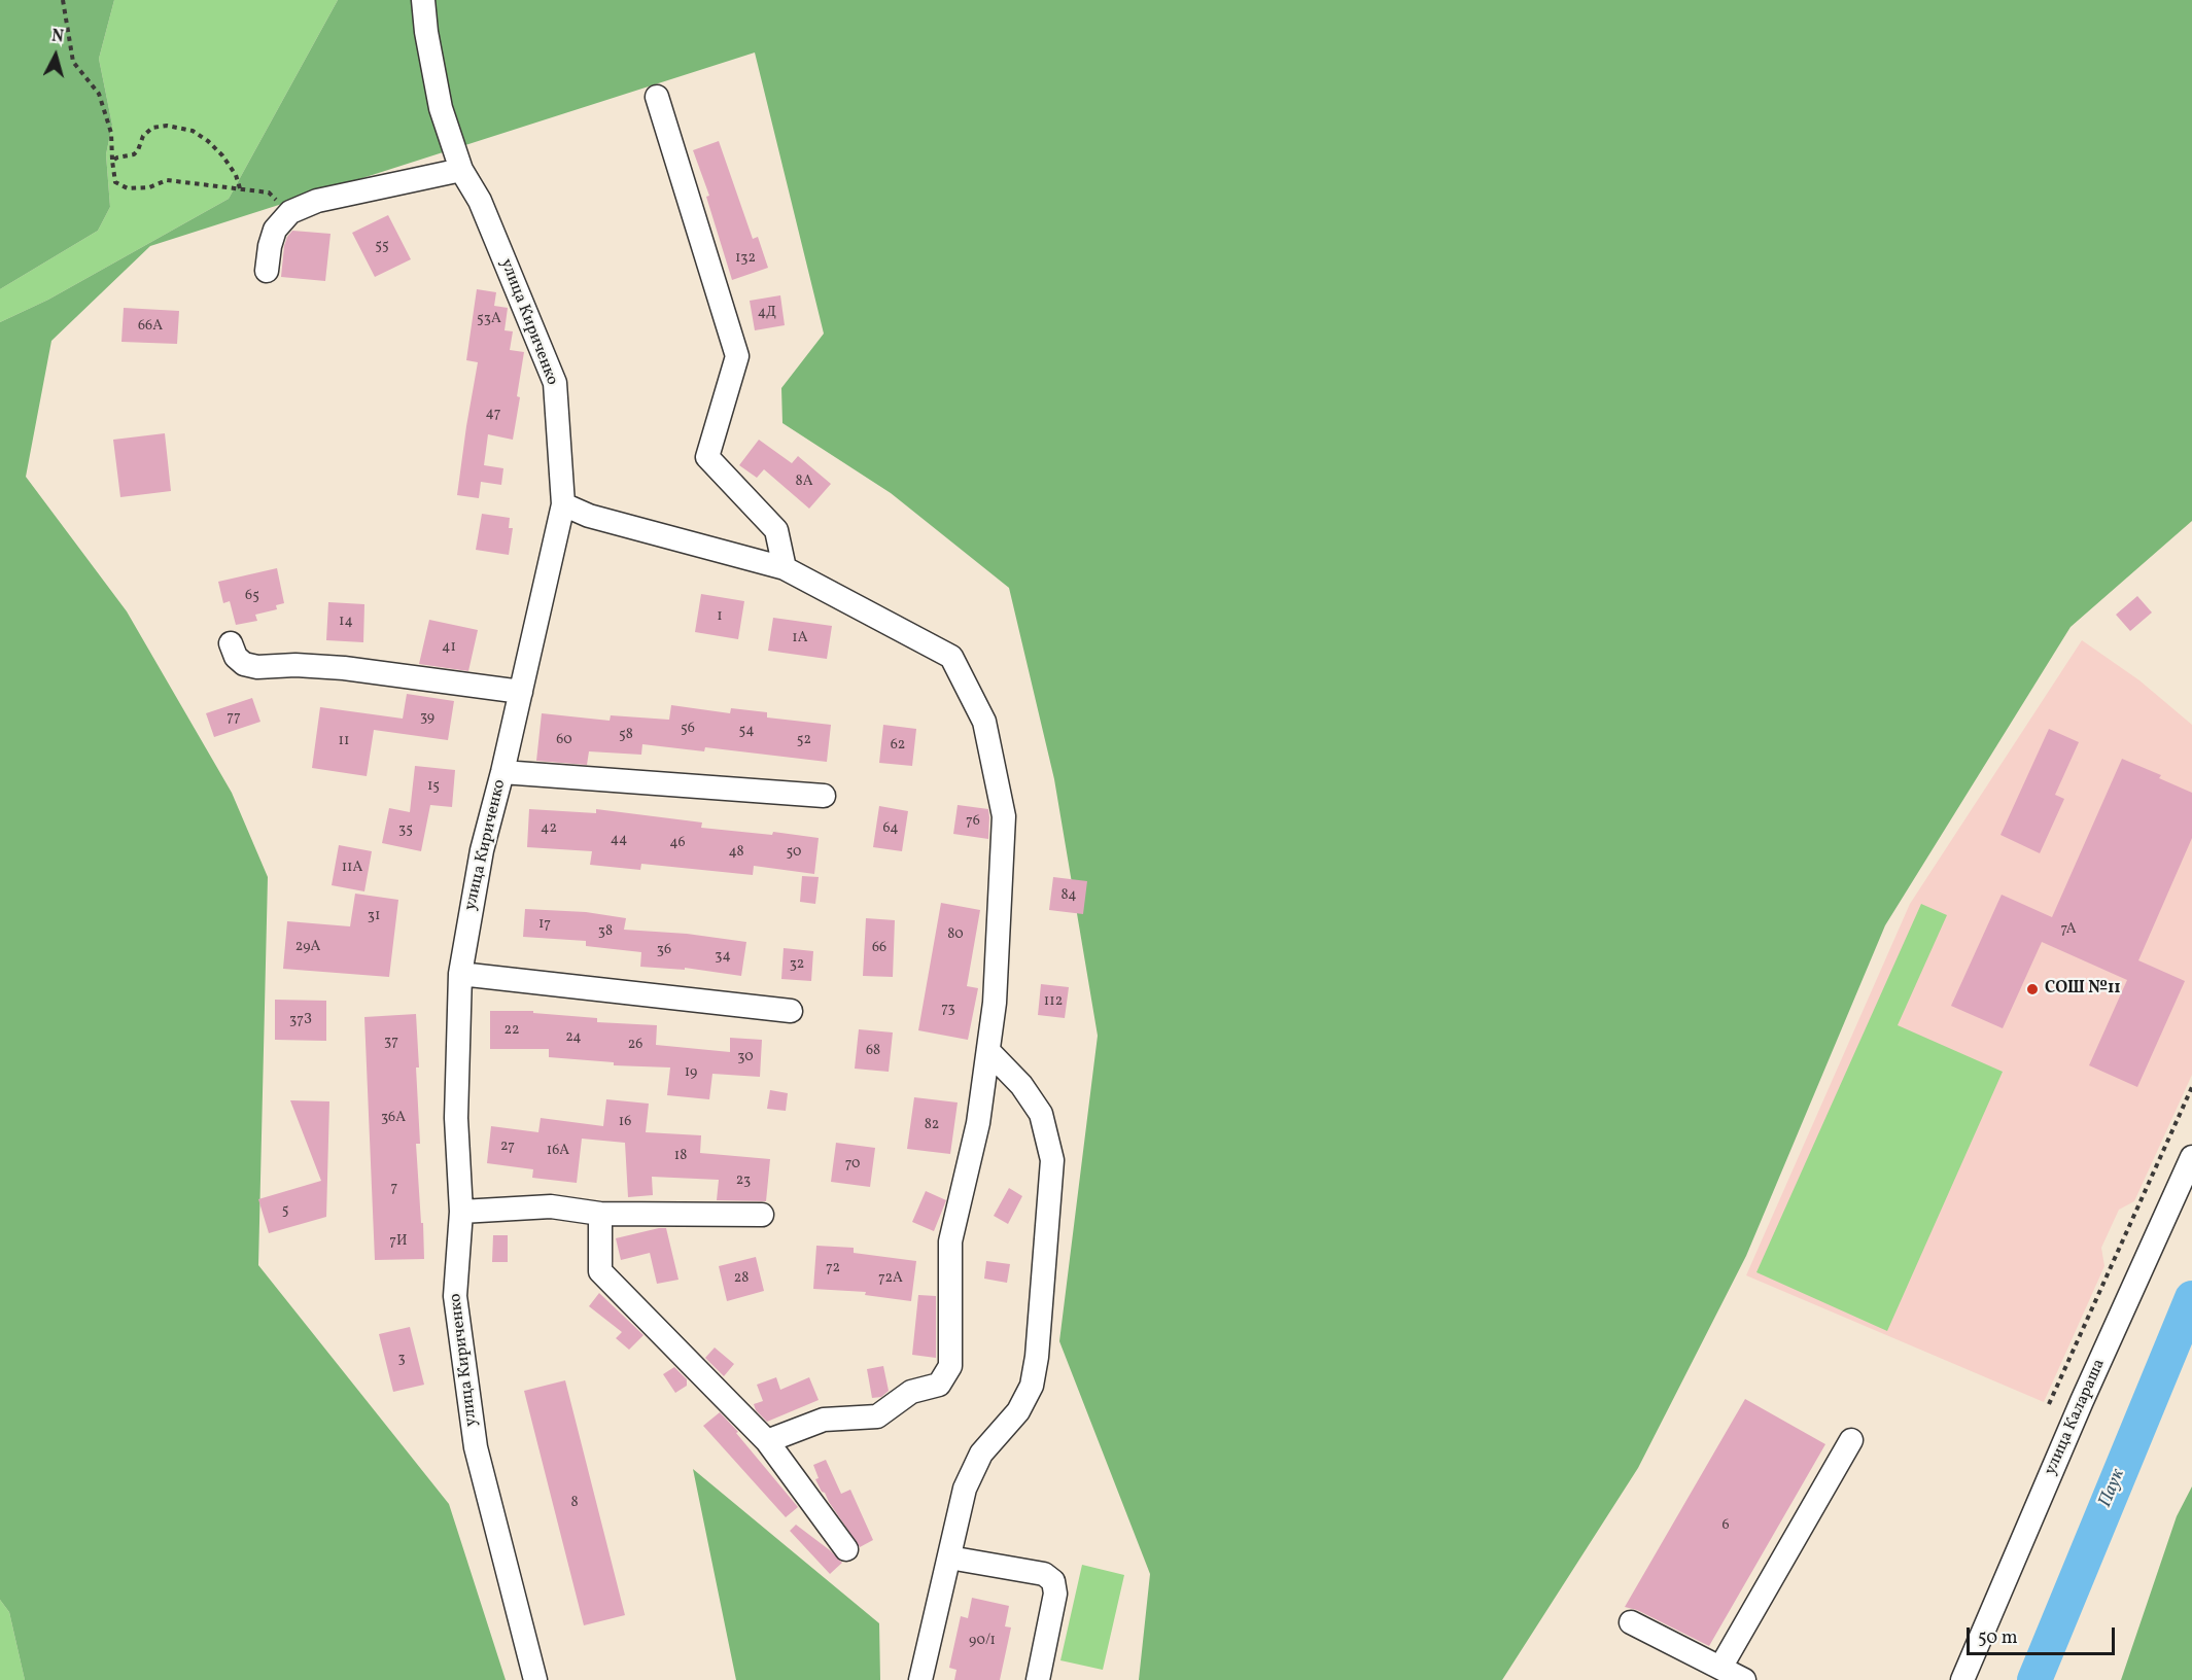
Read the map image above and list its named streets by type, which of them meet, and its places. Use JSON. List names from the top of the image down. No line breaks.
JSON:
{"streets":{"street":["улица Кириченко","улица Калараша"]},"water":["Паук"],"places":["СОШ №11"],"house_numbers":["55","132","4Д","53А","66А","47","8А","65","1","14","1А","41","77","39","56","54","58","60","52","11","62","15","76","42","64","35","44","46","48","50","11А","84","31","17","7А","38","80","29А","66","36","34","32","112","73","37З","22","24","37","26","68","30","19","36А","16","82","27","16А","18","70","23","7","5","7И","72","28","72А","3","8","6","90/1"],"scale_bar":"50 m","north":"top"}
